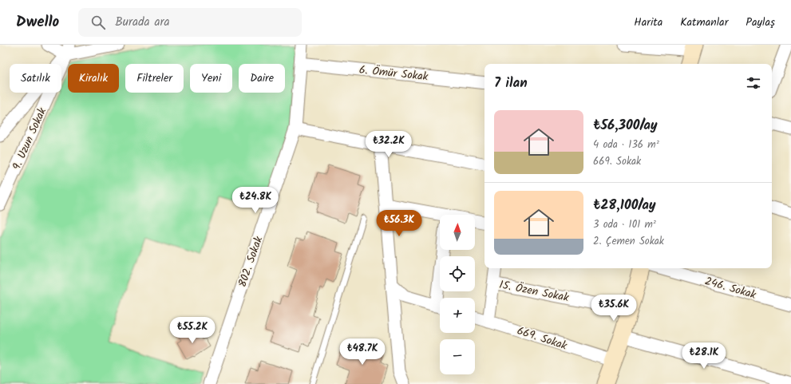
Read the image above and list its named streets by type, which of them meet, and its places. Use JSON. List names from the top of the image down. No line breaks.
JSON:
{"streets":{"street":["6. Ömür Sokak","9. Uzun Sokak","802. Sokak","246. Sokak","15. Özen Sokak","669. Sokak"]},"crossings":[["6. Ömür Sokak","802. Sokak"],["15. Özen Sokak","669. Sokak"]],"north":"top","page":{"header":"Dwello","search":"Burada ara","nav":["Harita","Katmanlar","Paylaş"],"chip":["Satılık","Kiralık","Filtreler","Yeni","Daire"],"heading":"7 ilan","list":[{"name":"₺56,300/ay","note":"4 oda · 136 m² · 669. Sokak"},{"name":"₺28,100/ay","note":"3 oda · 101 m² · 2. Çemen Sokak"}],"price":["₺32.2K","₺24.8K","₺56.3K","₺35.6K","₺55.2K","₺48.7K","₺28.1K"],"map_buttons":["+","−"]}}
